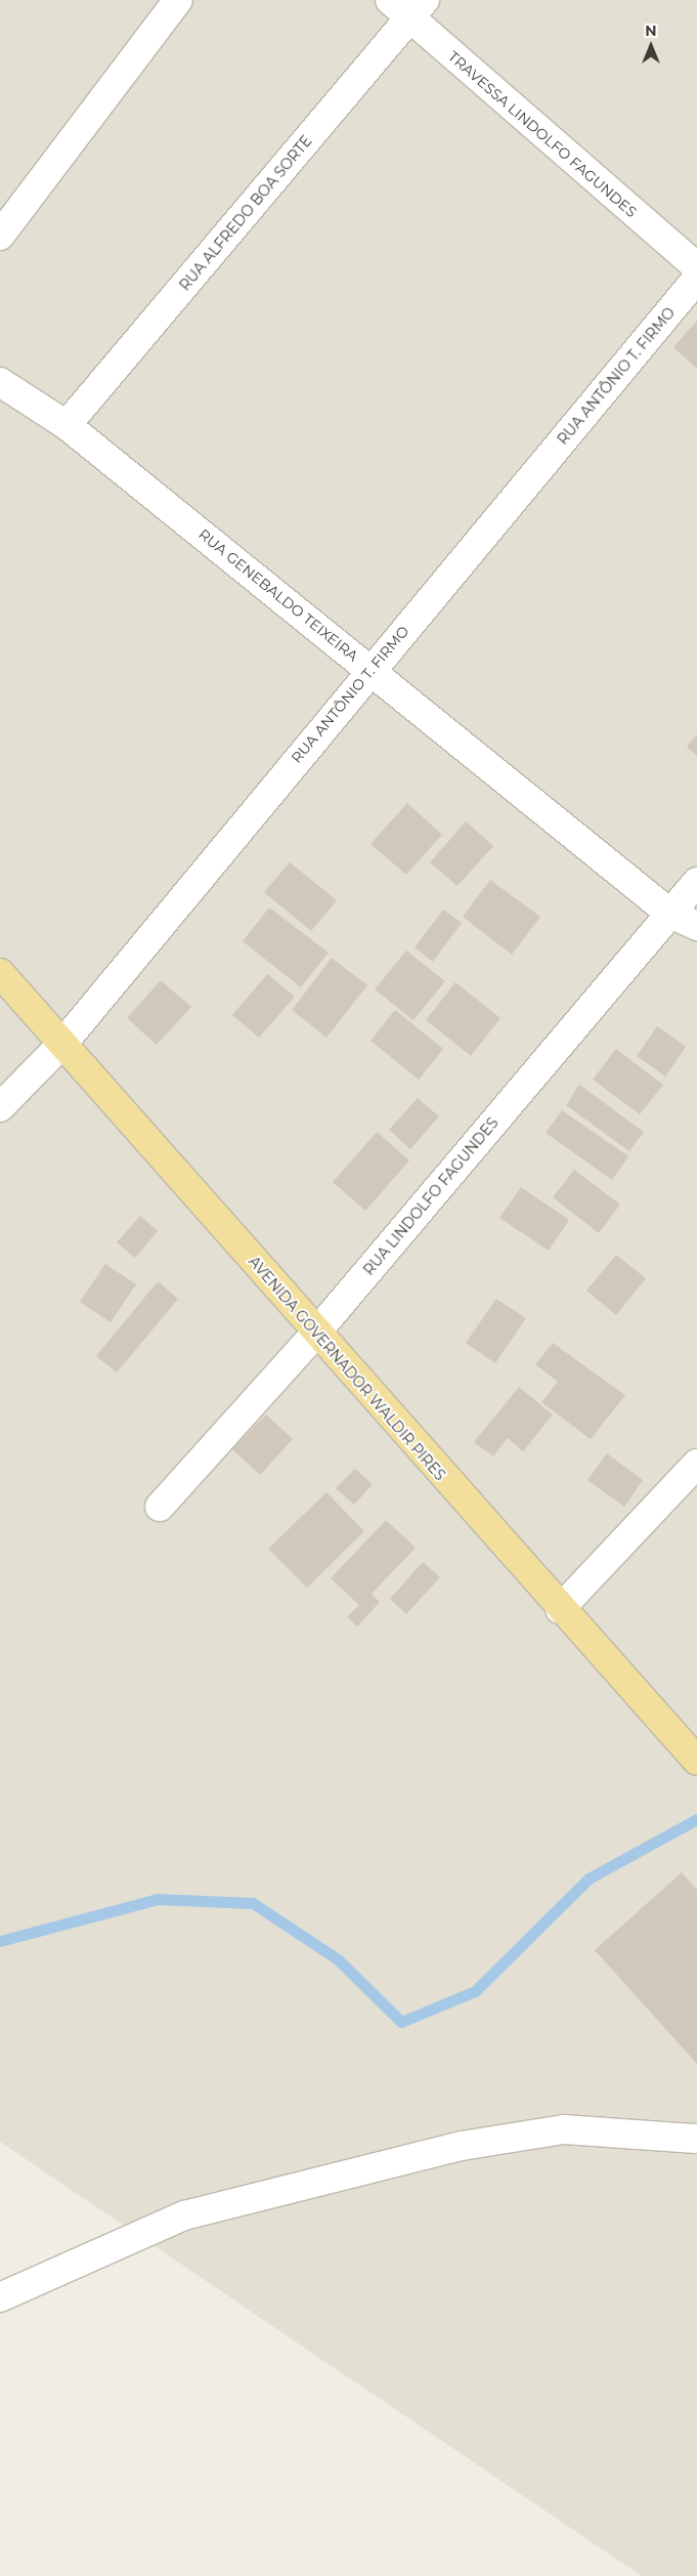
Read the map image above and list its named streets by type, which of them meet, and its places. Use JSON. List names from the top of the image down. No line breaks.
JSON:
{"streets":{"main road":["AVENIDA GOVERNADOR WALDIR PIRES"],"street":["TRAVESSA LINDOLFO FAGUNDES","RUA ALFREDO BOA SORTE","RUA ANTÔNIO T. FIRMO","RUA GENEBALDO TEIXEIRA","RUA LINDOLFO FAGUNDES"]},"crossings":[["TRAVESSA LINDOLFO FAGUNDES","RUA ALFREDO BOA SORTE"],["RUA ALFREDO BOA SORTE","RUA GENEBALDO TEIXEIRA"],["RUA ANTÔNIO T. FIRMO","RUA GENEBALDO TEIXEIRA"],["RUA ANTÔNIO T. FIRMO","AVENIDA GOVERNADOR WALDIR PIRES"],["RUA GENEBALDO TEIXEIRA","RUA LINDOLFO FAGUNDES"],["RUA LINDOLFO FAGUNDES","AVENIDA GOVERNADOR WALDIR PIRES"]],"north":"top"}
